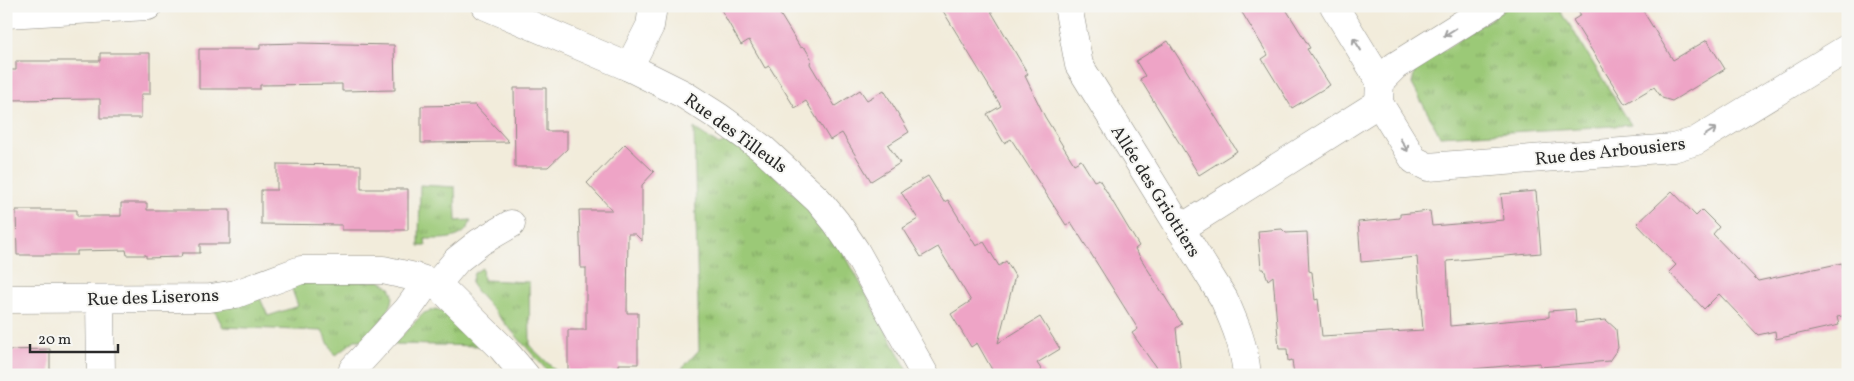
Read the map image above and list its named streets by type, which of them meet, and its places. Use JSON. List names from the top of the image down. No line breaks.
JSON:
{"streets":{"street":["Rue des Tilleuls","Rue des Arbousiers","Allée des Griottiers","Rue des Liserons"]},"scale_bar":"20 m"}
